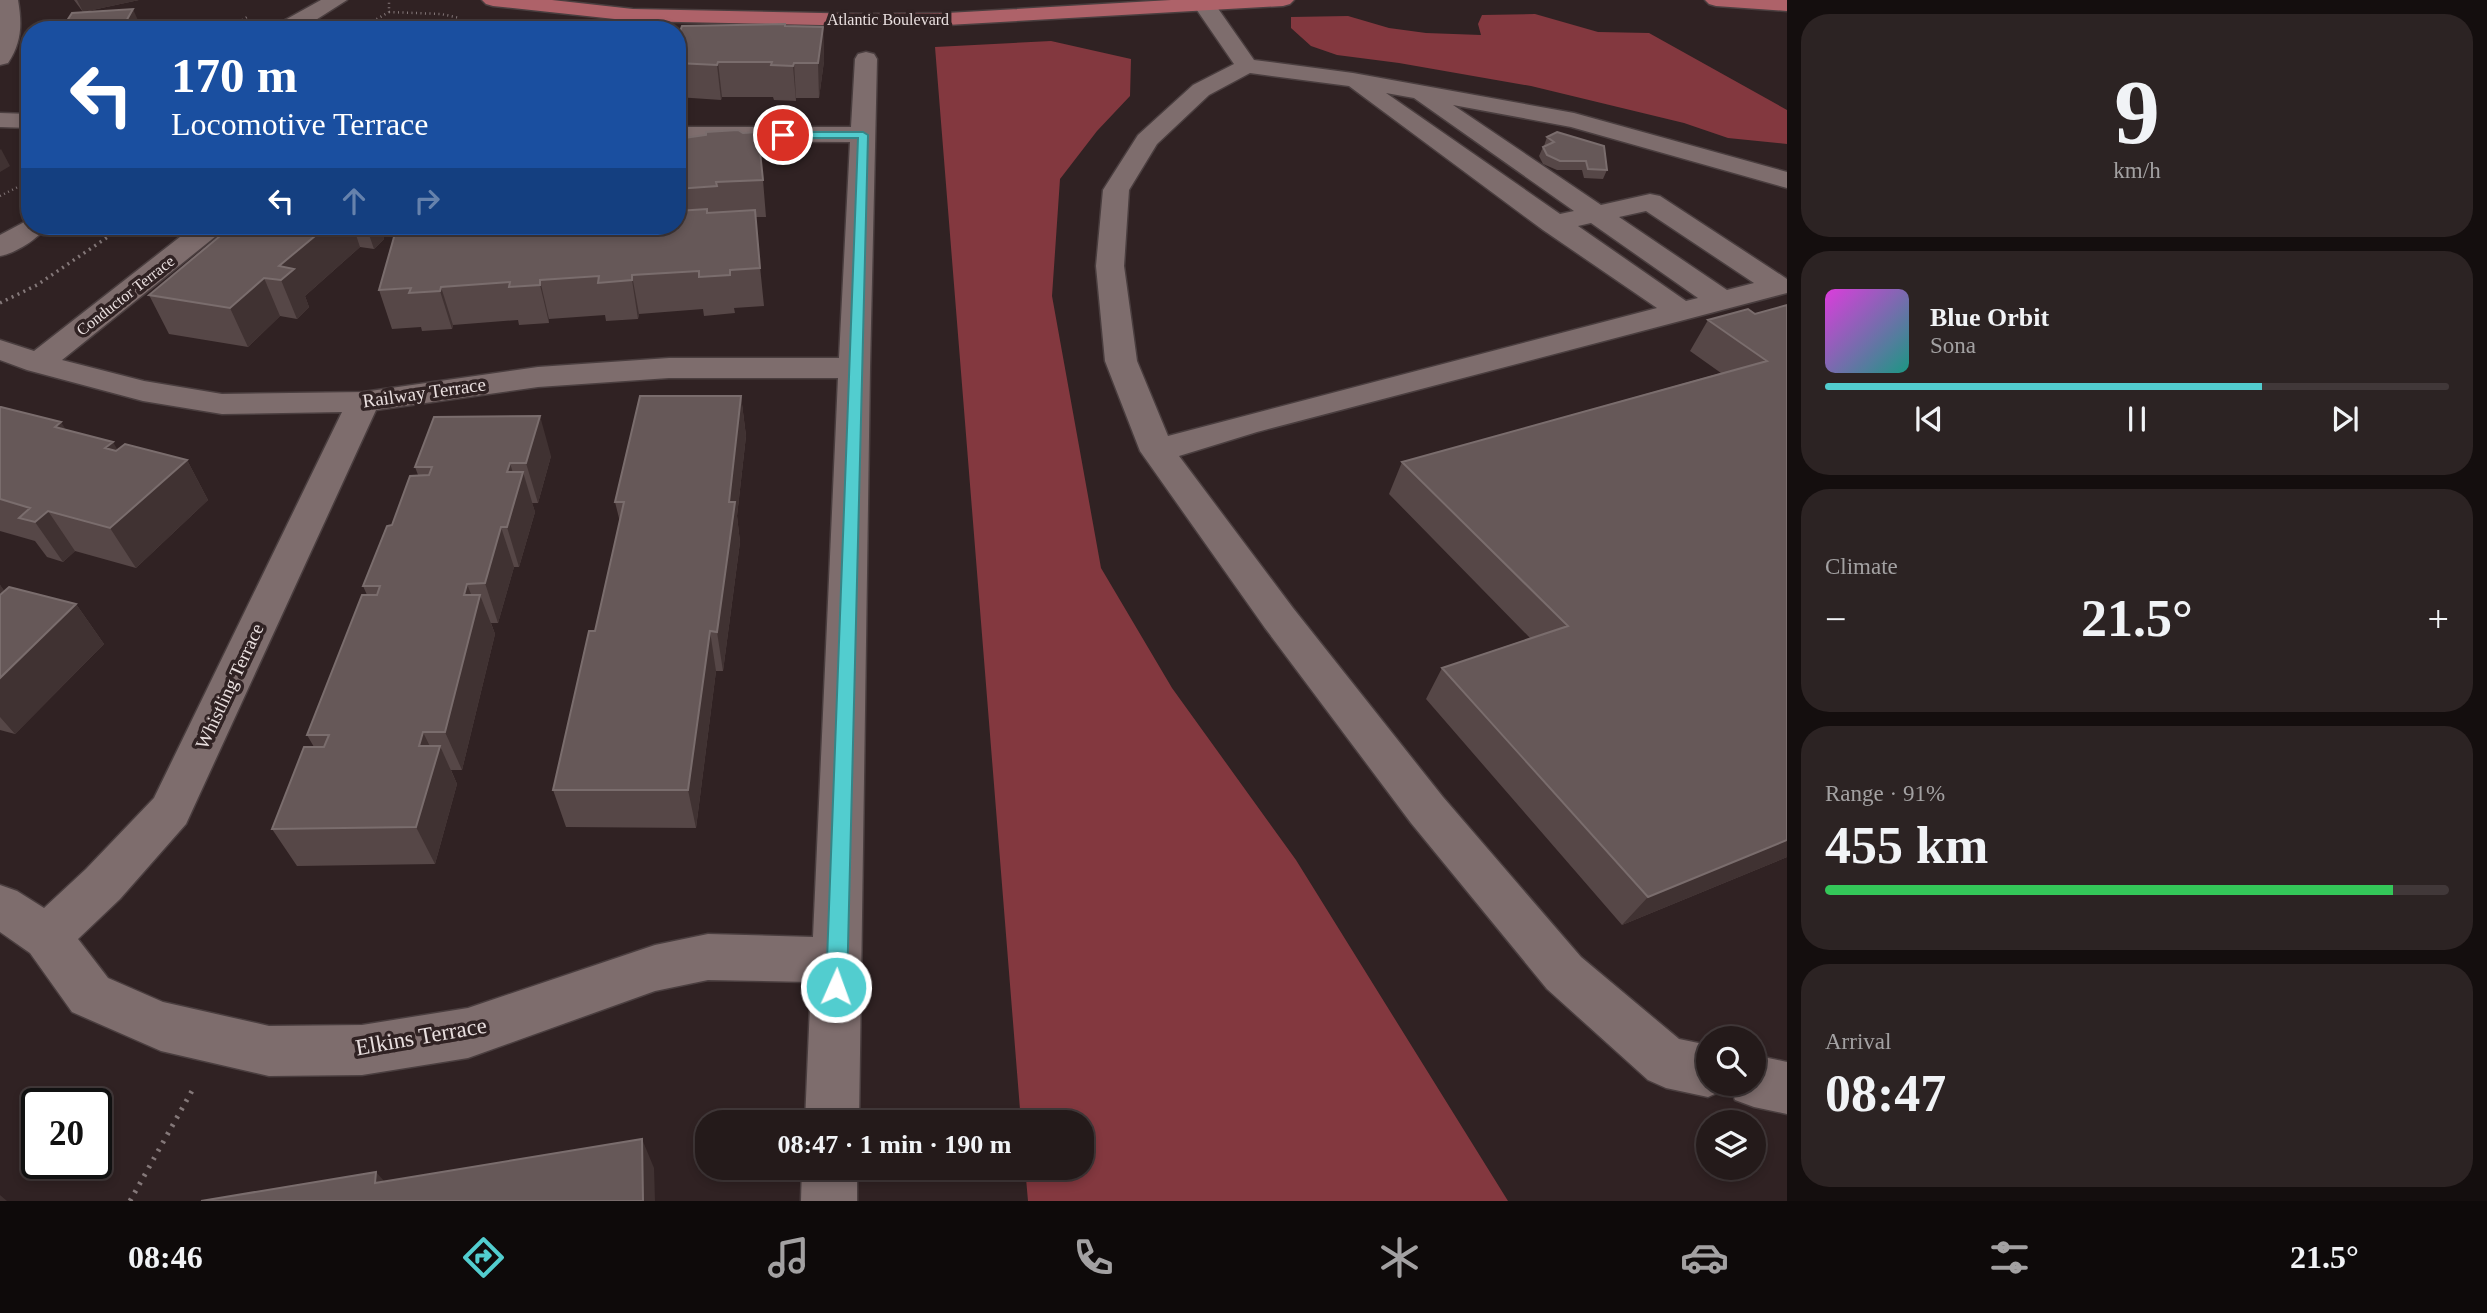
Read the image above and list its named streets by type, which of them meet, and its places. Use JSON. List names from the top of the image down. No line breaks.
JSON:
{"streets":{"main road":["Atlantic Boulevard"],"street":["Conductor Terrace","Railway Terrace","Whistling Terrace","Elkins Terrace"]},"crossings":[["Conductor Terrace","Railway Terrace"],["Railway Terrace","Whistling Terrace"],["Whistling Terrace","Elkins Terrace"]],"page":{"tile":[["9","km/h"],"Climate",["Range · 91%","455 km"],["Arrival","08:47"]],"turn":["170 m","Locomotive Terrace"],"song":["Blue Orbit","Sona"],"heat":["−","21.5°","+"],"limit":"20","trip":"08:47 · 1 min · 190 m","tabs":["08:46","21.5°"]}}
